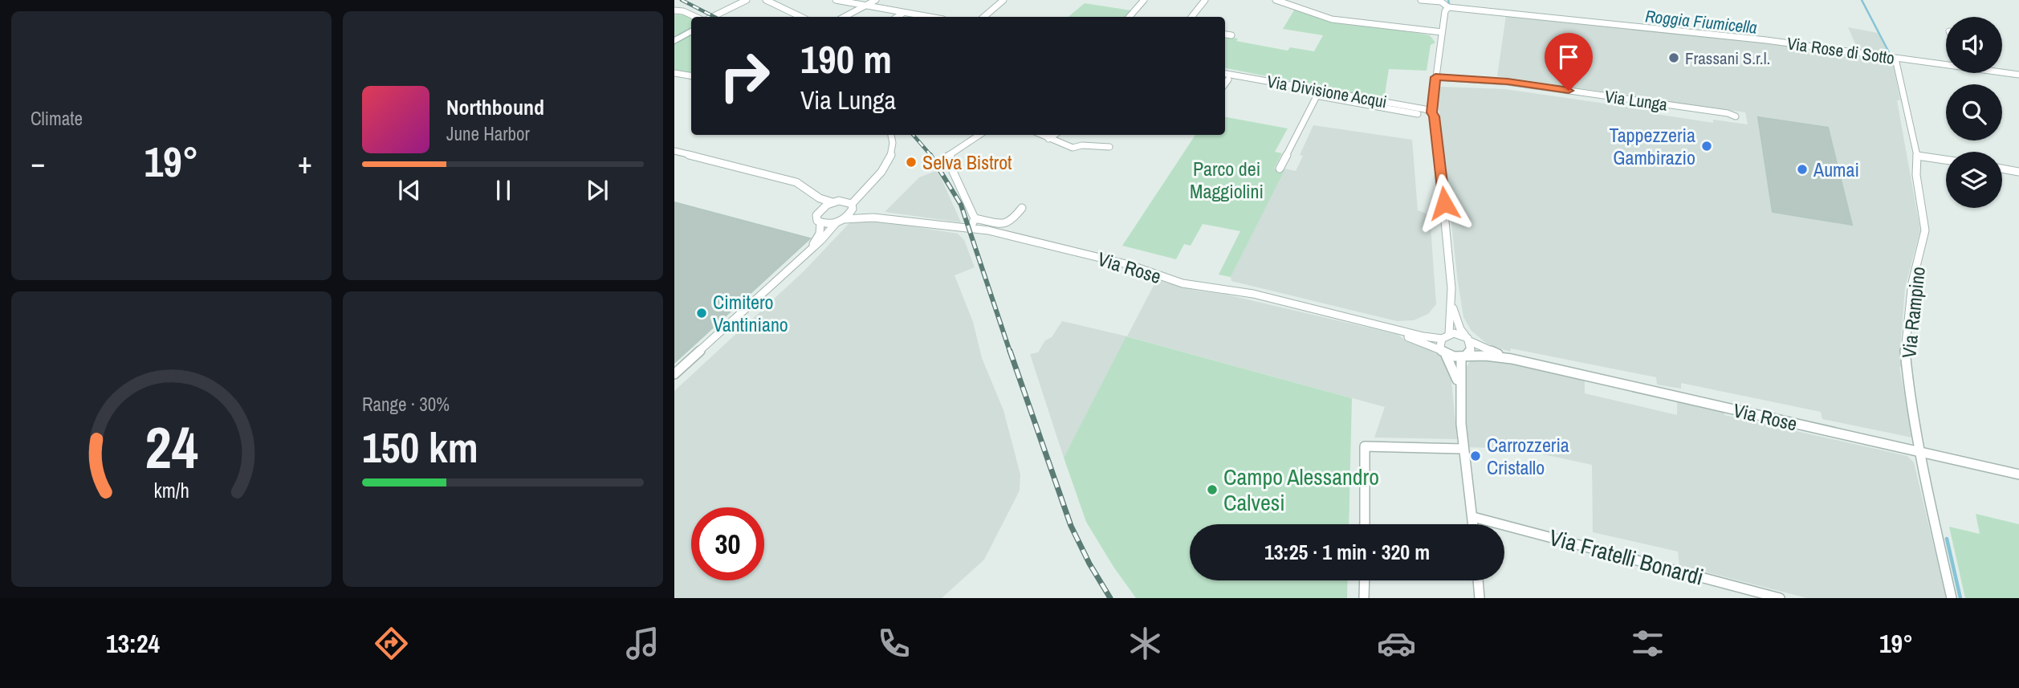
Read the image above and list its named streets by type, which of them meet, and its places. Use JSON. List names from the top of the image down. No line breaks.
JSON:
{"streets":{"street":["Via Rose di Sotto","Via Divisione Acqui","Via Lunga","Via Rose","Via Rampino","Via Fratelli Bonardi"]},"crossings":[["Via Rose di Sotto","Via Rampino"],["Via Rose","Via Rampino"]],"water":["Roggia Fiumicella"],"parks":["Parco dei Maggiolini"],"places":["Frassani S.r.l.","Tappezzeria Gambirazio","Selva Bistrot","Aumai","Cimitero Vantiniano","Carrozzeria Cristallo","Campo Alessandro Calvesi"],"page":{"tile":["Climate",["Range · 30%","150 km"]],"turn":["190 m","Via Lunga"],"song":["Northbound","June Harbor"],"heat":["−","19°","+"],"limit":"30","trip":"13:25 · 1 min · 320 m","tabs":["13:24","19°"],"gauge":["24","km/h"]}}
